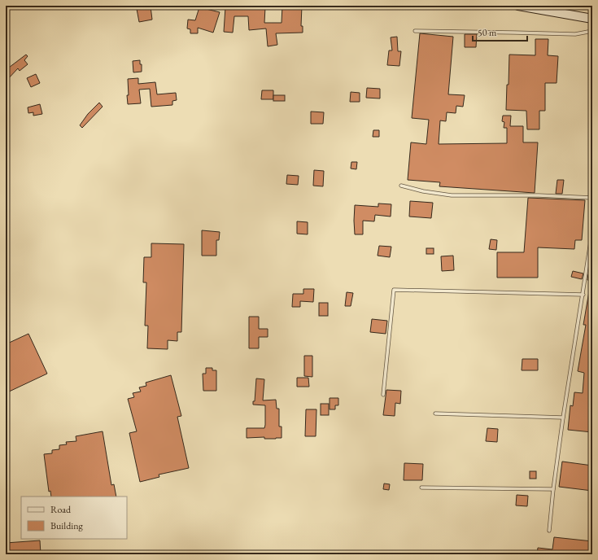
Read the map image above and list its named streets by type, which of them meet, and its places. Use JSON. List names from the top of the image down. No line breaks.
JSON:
{"legend":["Road","Building"],"scale_bar":"50 m"}
